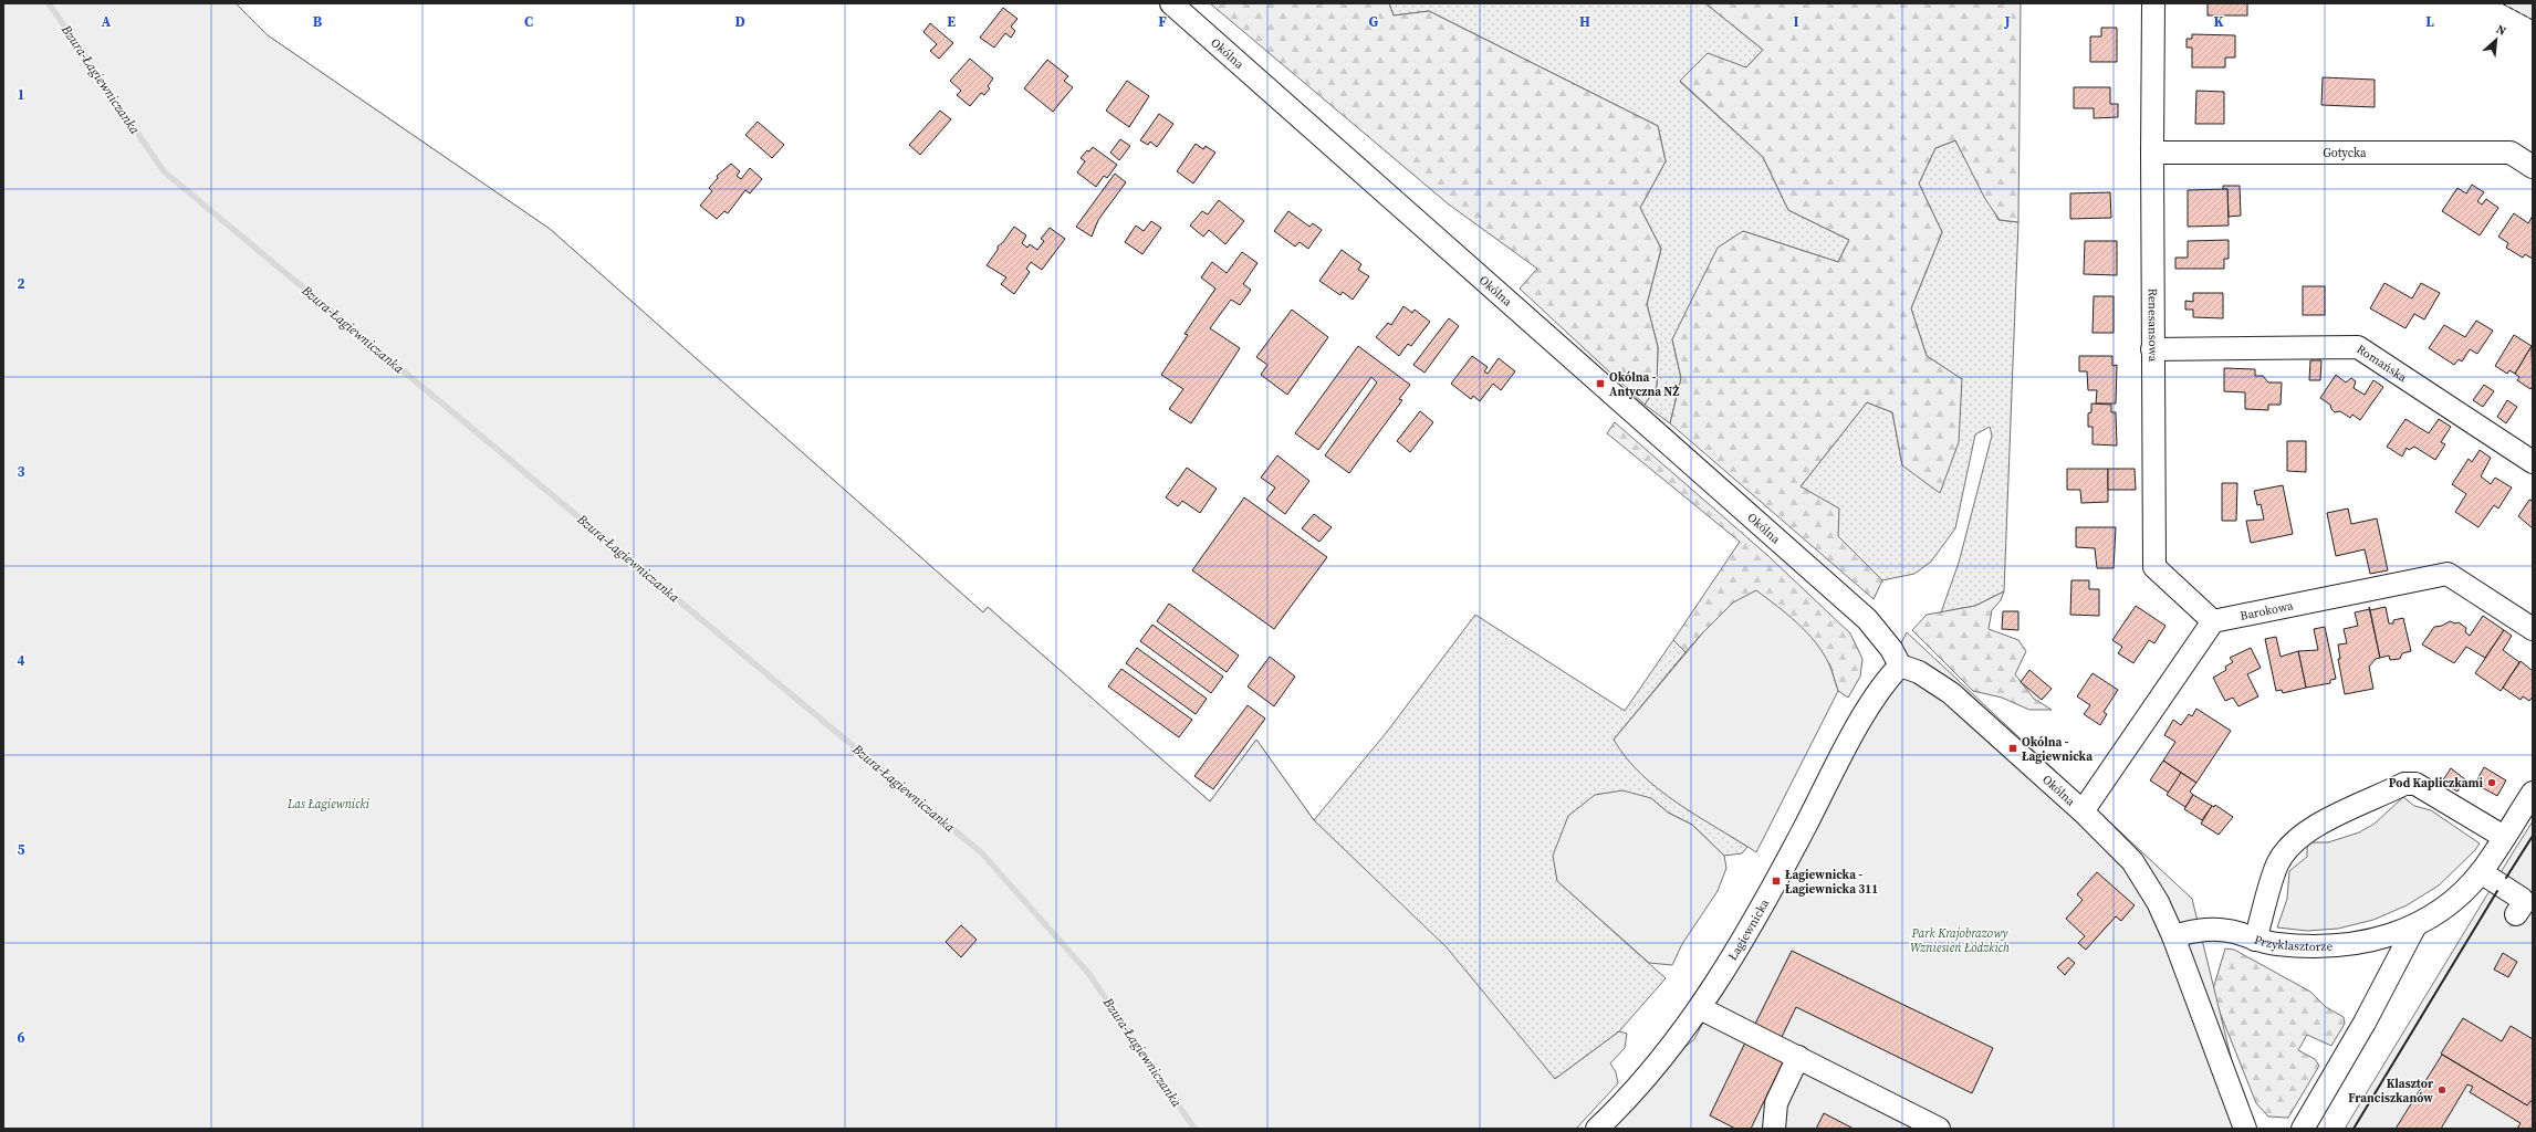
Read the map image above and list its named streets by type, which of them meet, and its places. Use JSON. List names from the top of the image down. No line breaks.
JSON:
{"streets":{"street":["Okólna","Gotycka","Renesansowa","Romańska","Barokowa","Łagiewnicka","Przyklasztorze"]},"crossings":[["Okólna","Łagiewnicka"],["Okólna","Przyklasztorze"],["Gotycka","Renesansowa"],["Renesansowa","Romańska"],["Renesansowa","Barokowa"]],"water":["Bzura-Łagiewniczanka"],"parks":["Las Łagiewnicki","Park Krajobrazowy Wzniesień Łódzkich"],"places":{"transit":["Okólna - Antyczna NŻ","Okólna - Łagiewnicka","Łagiewnicka - Łagiewnicka 311"],"other":["Pod Kapliczkami","Klasztor Franciszkanów"]},"north":"top right","grid":{"columns":["A","B","C","D","E","F","G","H","I","J","K","L"],"rows":["1","2","3","4","5","6"]}}
